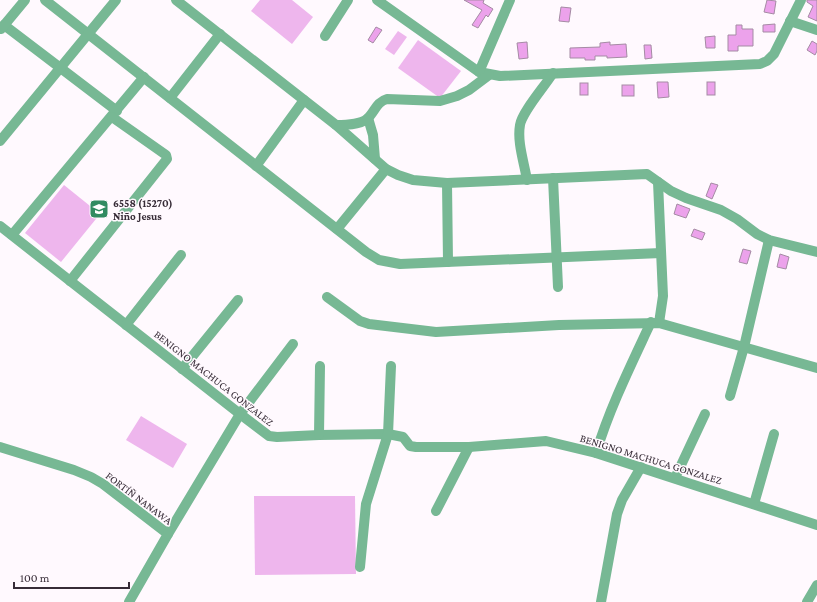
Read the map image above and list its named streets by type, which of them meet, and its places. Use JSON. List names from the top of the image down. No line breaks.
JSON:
{"streets":{"street":["BENIGNO MACHUCA GONZALEZ","FORTÍÑ NANAWA"]},"places":{"school or university":["6558 (15270) Niño Jesus"]},"scale_bar":"100 m"}
